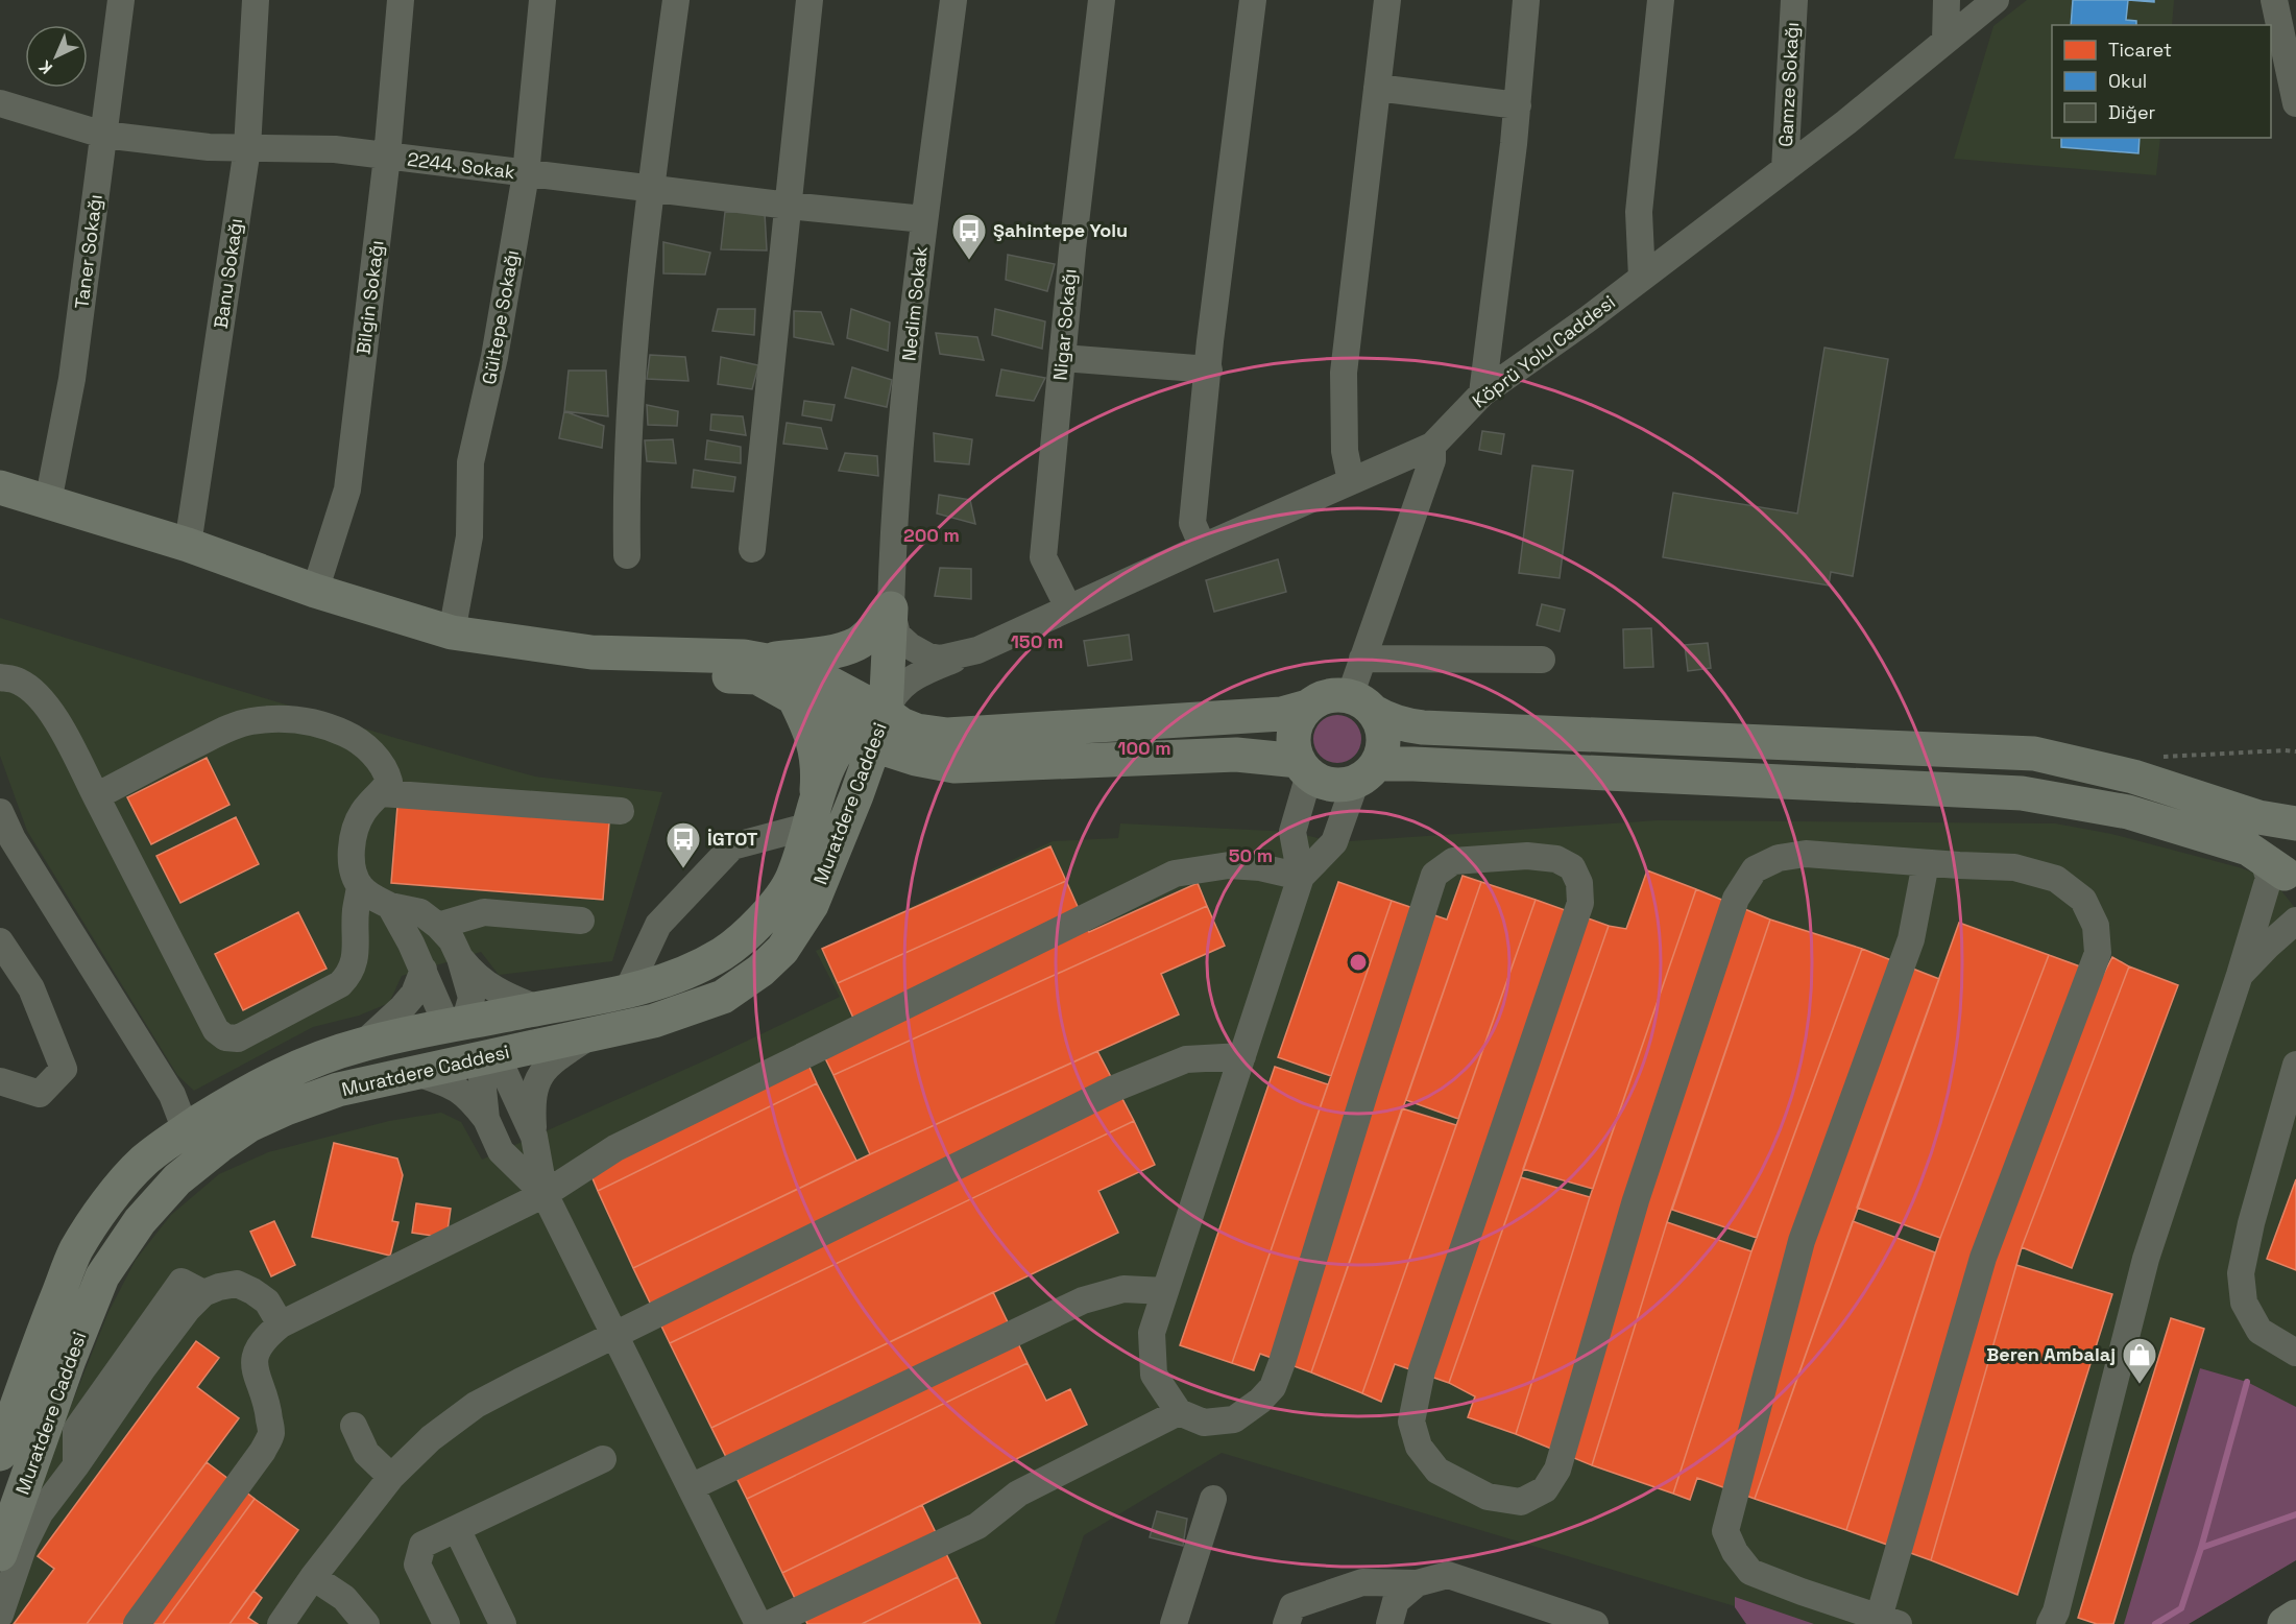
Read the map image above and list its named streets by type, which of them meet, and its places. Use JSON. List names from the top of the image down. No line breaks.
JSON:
{"streets":{"main road":["Muratdere Caddesi"],"street":["Gamze Sokağı","2244. Sokak","Taner Sokağı","Banu Sokağı","Bilgin Sokağı","Nedim Sokak","Gültepe Sokağı","Nigar Sokağı","Köprü Yolu Caddesi"]},"crossings":[["Gamze Sokağı","Köprü Yolu Caddesi"],["2244. Sokak","Taner Sokağı"],["2244. Sokak","Banu Sokağı"],["2244. Sokak","Bilgin Sokağı"],["2244. Sokak","Nedim Sokak"],["2244. Sokak","Gültepe Sokağı"],["Nedim Sokak","Köprü Yolu Caddesi"],["Nigar Sokağı","Köprü Yolu Caddesi"]],"places":{"bus stop":["Şahintepe Yolu","İGTOT"],"shop":["Beren Ambalaj"]},"legend":["Ticaret","Okul","Diğer"],"north":"bottom left","rings":["200 m","150 m","100 m","50 m"]}
